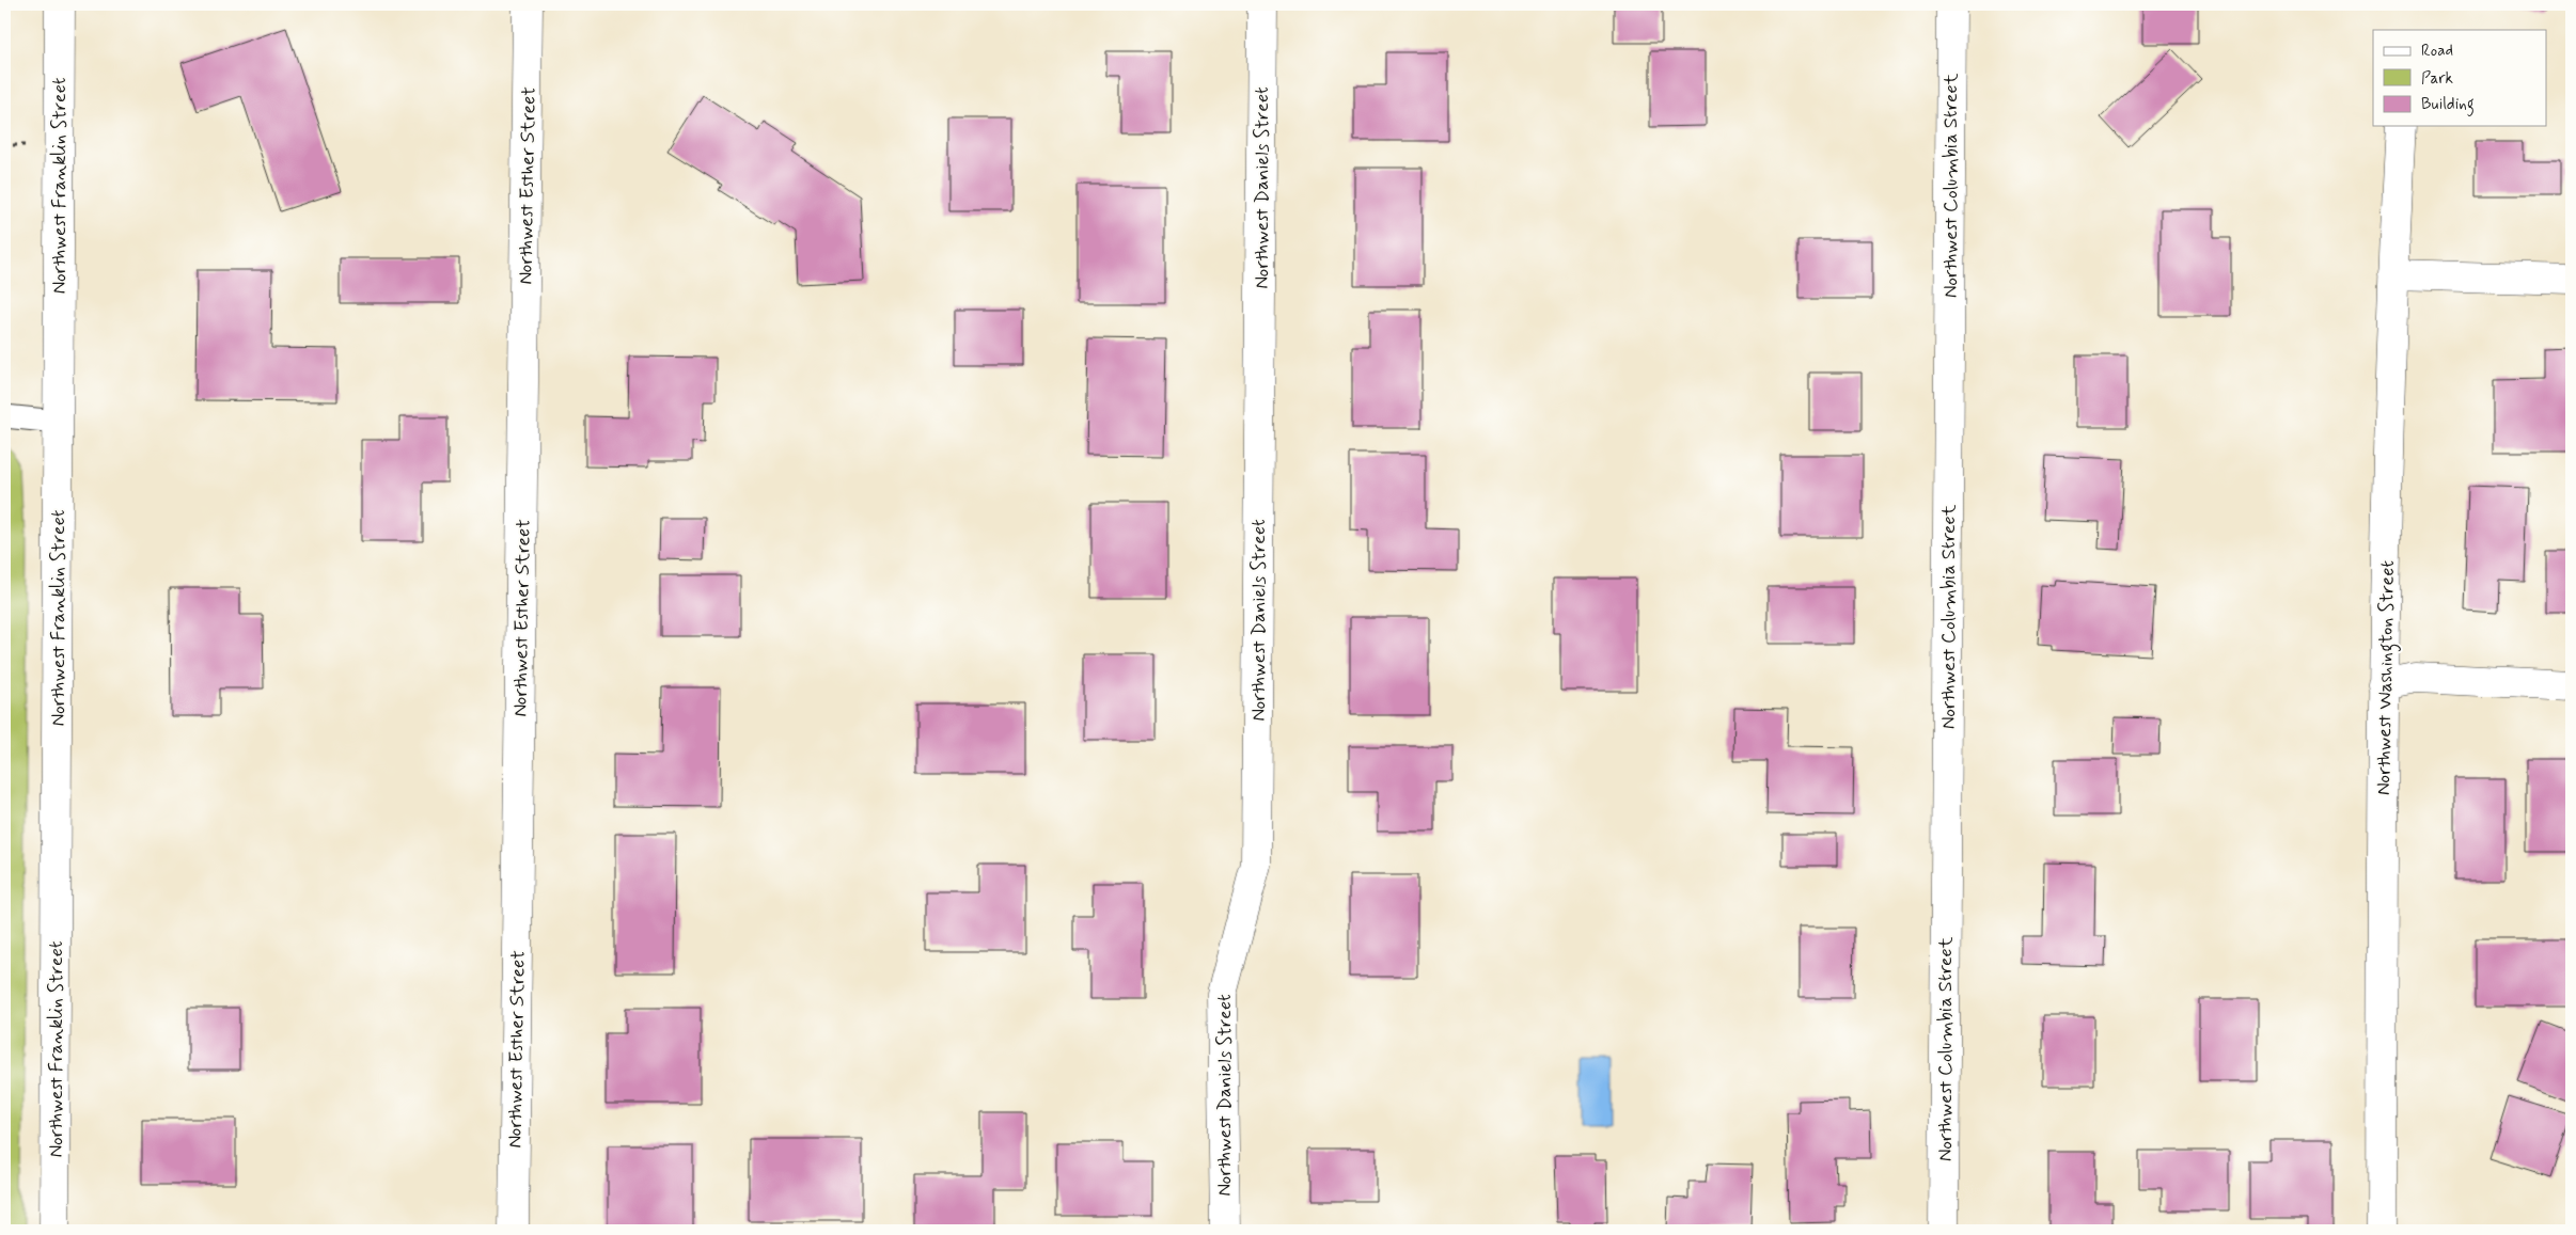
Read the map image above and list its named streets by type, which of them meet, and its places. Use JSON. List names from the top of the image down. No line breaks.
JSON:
{"streets":{"street":["Northwest Franklin Street","Northwest Esther Street","Northwest Columbia Street","Northwest Daniels Street","Northwest Washington Street"]},"legend":["Road","Park","Building"]}
